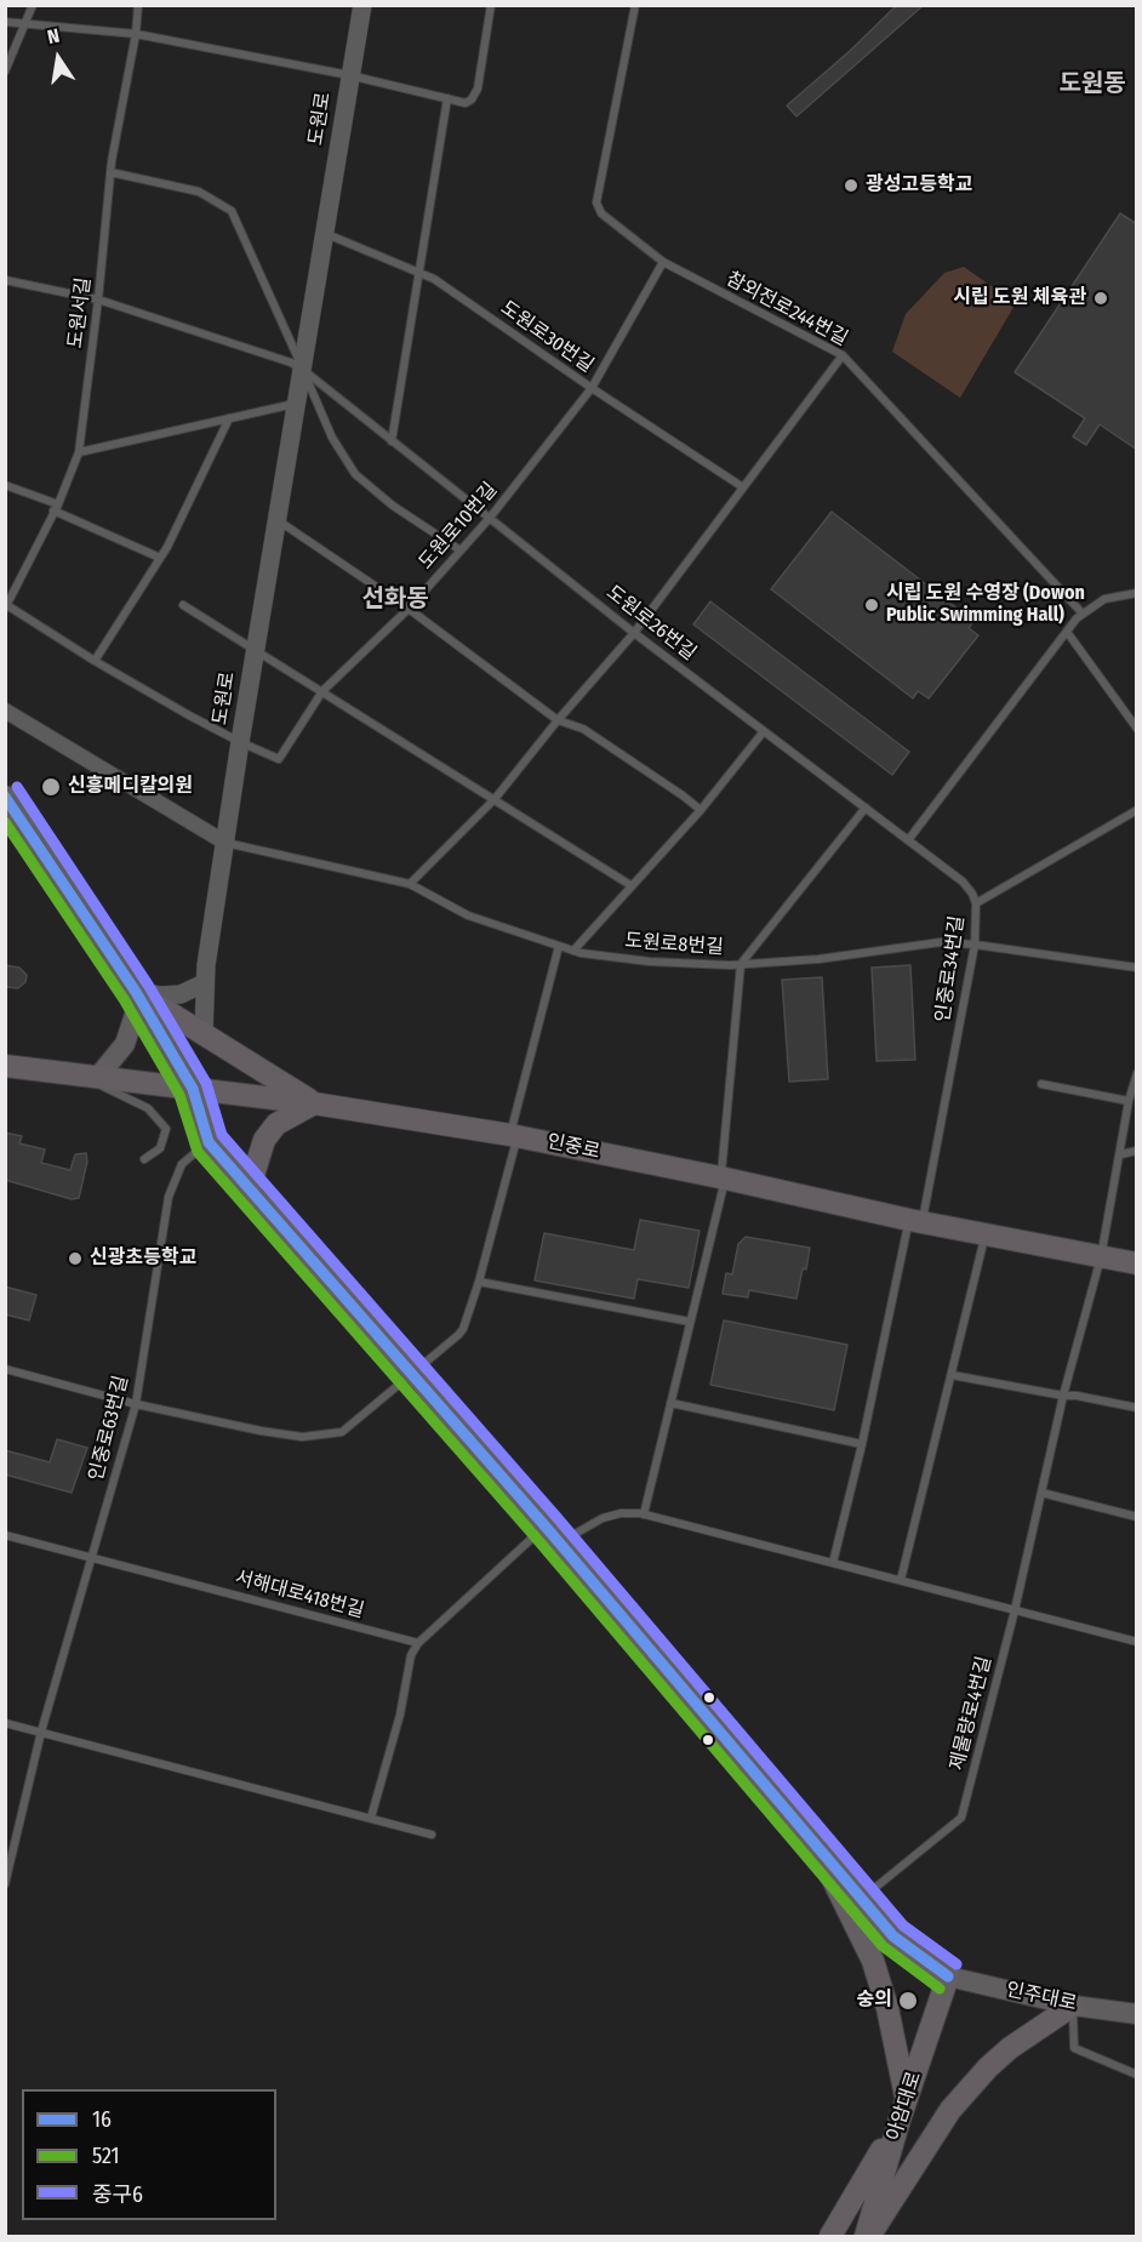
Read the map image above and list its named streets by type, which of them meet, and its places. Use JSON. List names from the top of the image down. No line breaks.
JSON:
{"streets":{"main road":["인중로","인주대로","아암대로"],"street":["도원로"],"lane":["참외전로244번길","도원서길","도원로30번길","도원로10번길","도원로26번길","도원로8번길","인중로34번길","인중로63번길","서해대로418번길","제물량로4번길"]},"crossings":[["도원로","도원로30번길"],["도원로","도원로10번길"],["도원로","도원로26번길"],["도원로","도원로8번길"],["참외전로244번길","도원로10번길"],["도원로30번길","도원로10번길"],["도원로10번길","도원로26번길"],["도원로26번길","인중로34번길"],["도원로8번길","인중로34번길"],["인중로34번길","인중로"],["인중로","제물량로4번길"],["인중로63번길","서해대로418번길"],["인주대로","아암대로"]],"districts":["도원동","선화동"],"places":["광성고등학교","시립 도원 체육관","시립 도원 수영장 (Dowon Public Swimming Hall)","신흥메디칼의원","신광초등학교","숭의"],"lines":["transit line 중구6","transit line 16","transit line 521"],"legend":["16","521","중구6"],"north":"top"}
